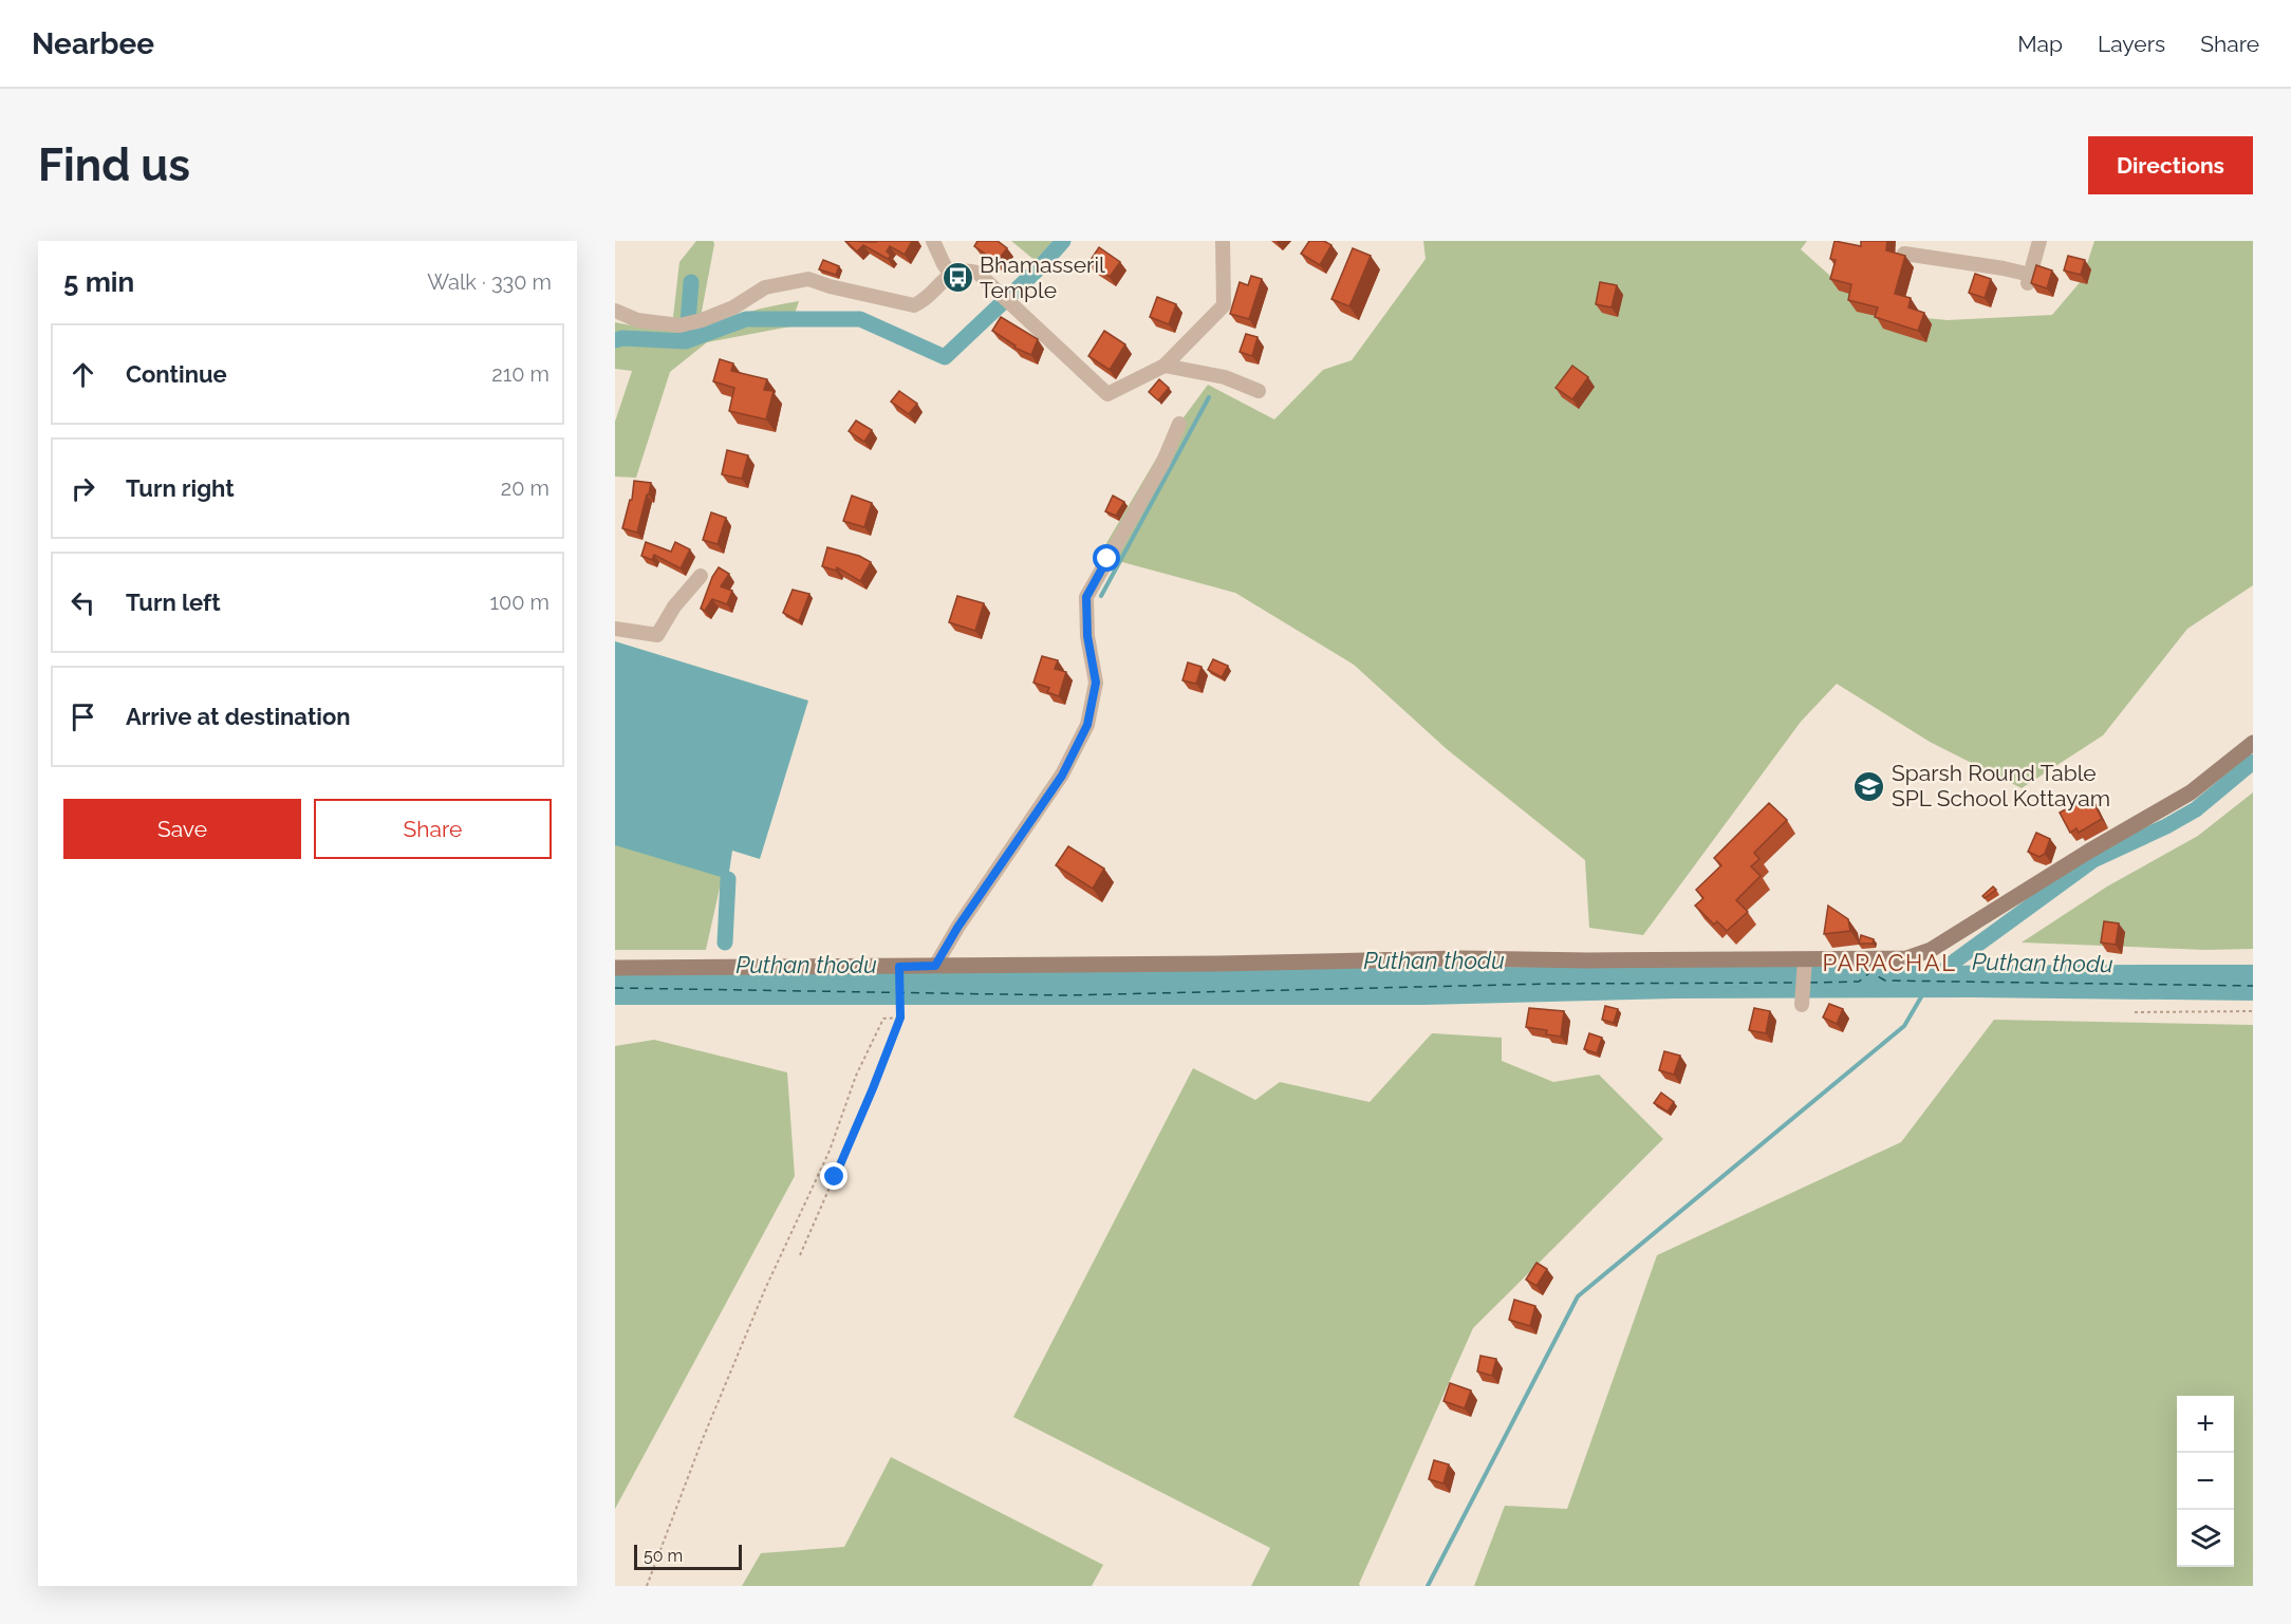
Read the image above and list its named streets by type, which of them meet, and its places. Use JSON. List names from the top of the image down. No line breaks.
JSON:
{"districts":["PARACHAL"],"water":["Puthan thodu"],"places":{"bus stop":["Bhamasseril Temple"],"school or university":["Sparsh Round Table SPL School Kottayam"]},"scale_bar":"50 m","page":{"header":"Nearbee","nav":["Map","Layers","Share"],"buttons":["Directions",["Save","Share"]],"title":"Find us","heading":["5 min","Walk · 330 m"],"list":[["Continue","210 m"],["Turn right","20 m"],["Turn left","100 m"],"Arrive at destination"],"map_buttons":["+","−"],"scale":"50 m"}}
